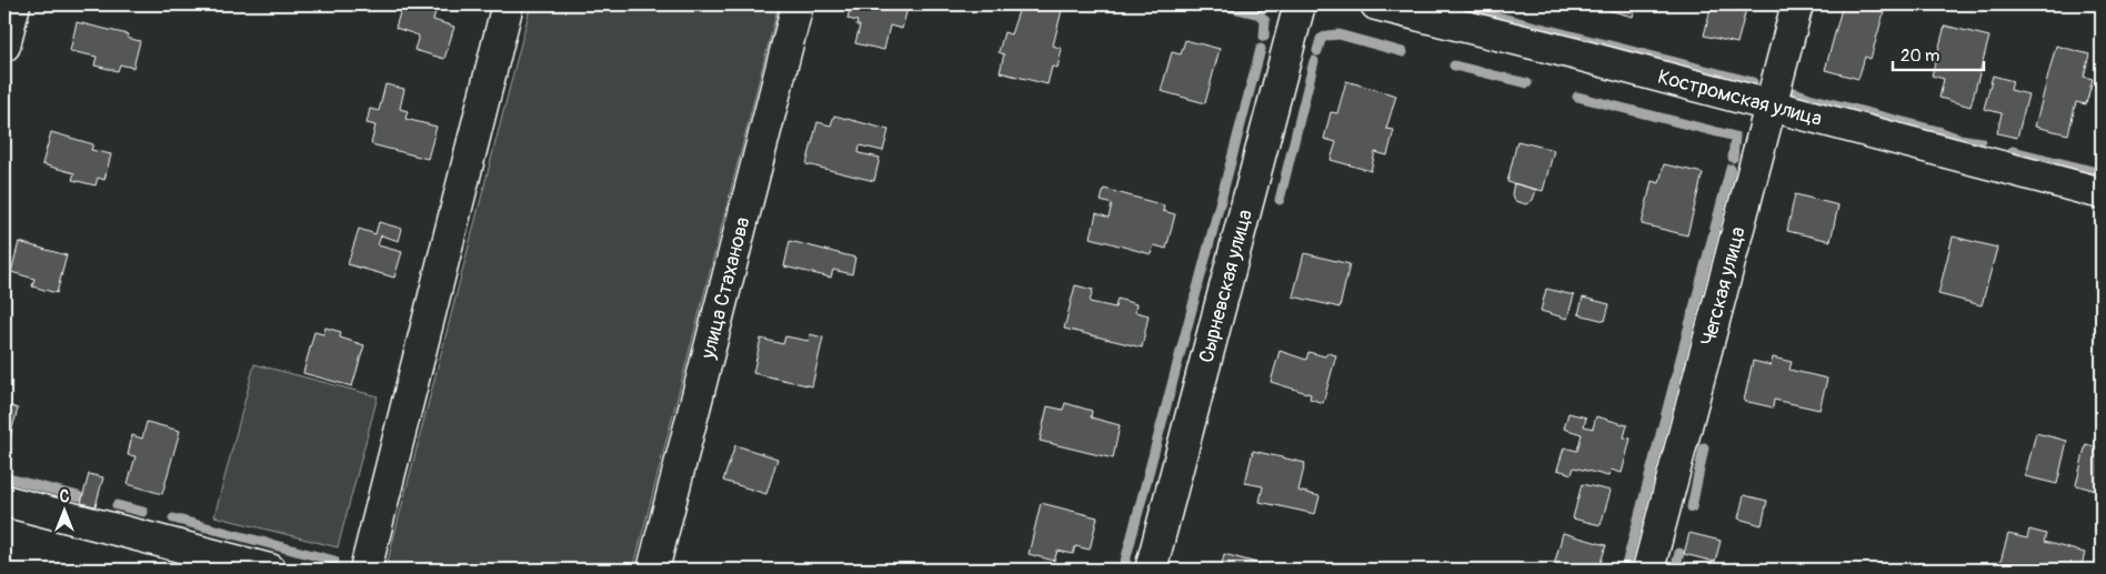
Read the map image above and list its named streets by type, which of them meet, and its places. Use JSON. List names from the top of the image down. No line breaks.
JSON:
{"streets":{"street":["Костромская улица","улица Стаханова","Сырневская улица","Чегская улица"]},"crossings":[["Костромская улица","Чегская улица"]],"scale_bar":"20 m","north":"top"}
